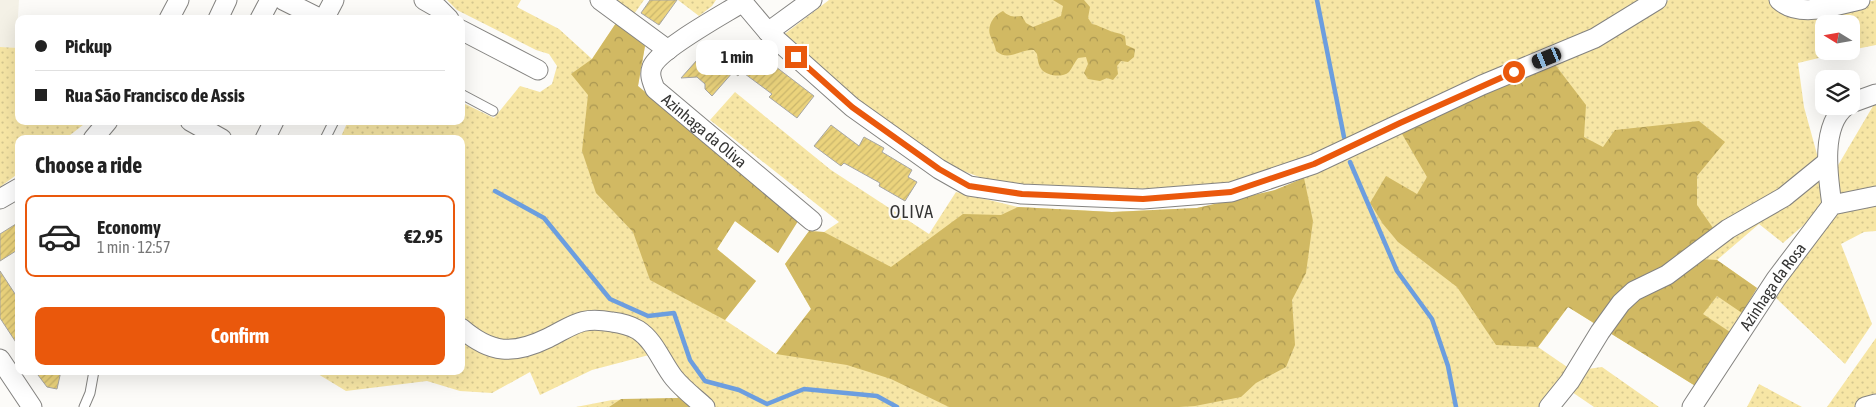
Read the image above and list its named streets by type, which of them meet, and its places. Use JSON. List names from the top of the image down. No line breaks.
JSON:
{"streets":{"street":["Azinhaga da Oliva","Azinhaga da Rosa"]},"districts":["OLIVA"],"north":"left","page":{"banner":["Pickup","Rua São Francisco de Assis"],"bubble":"1 min","heading":"Choose a ride","list":[{"name":"Economy","note":"1 min · 12:57","value":"€2.95"}],"buttons":"Confirm"}}
